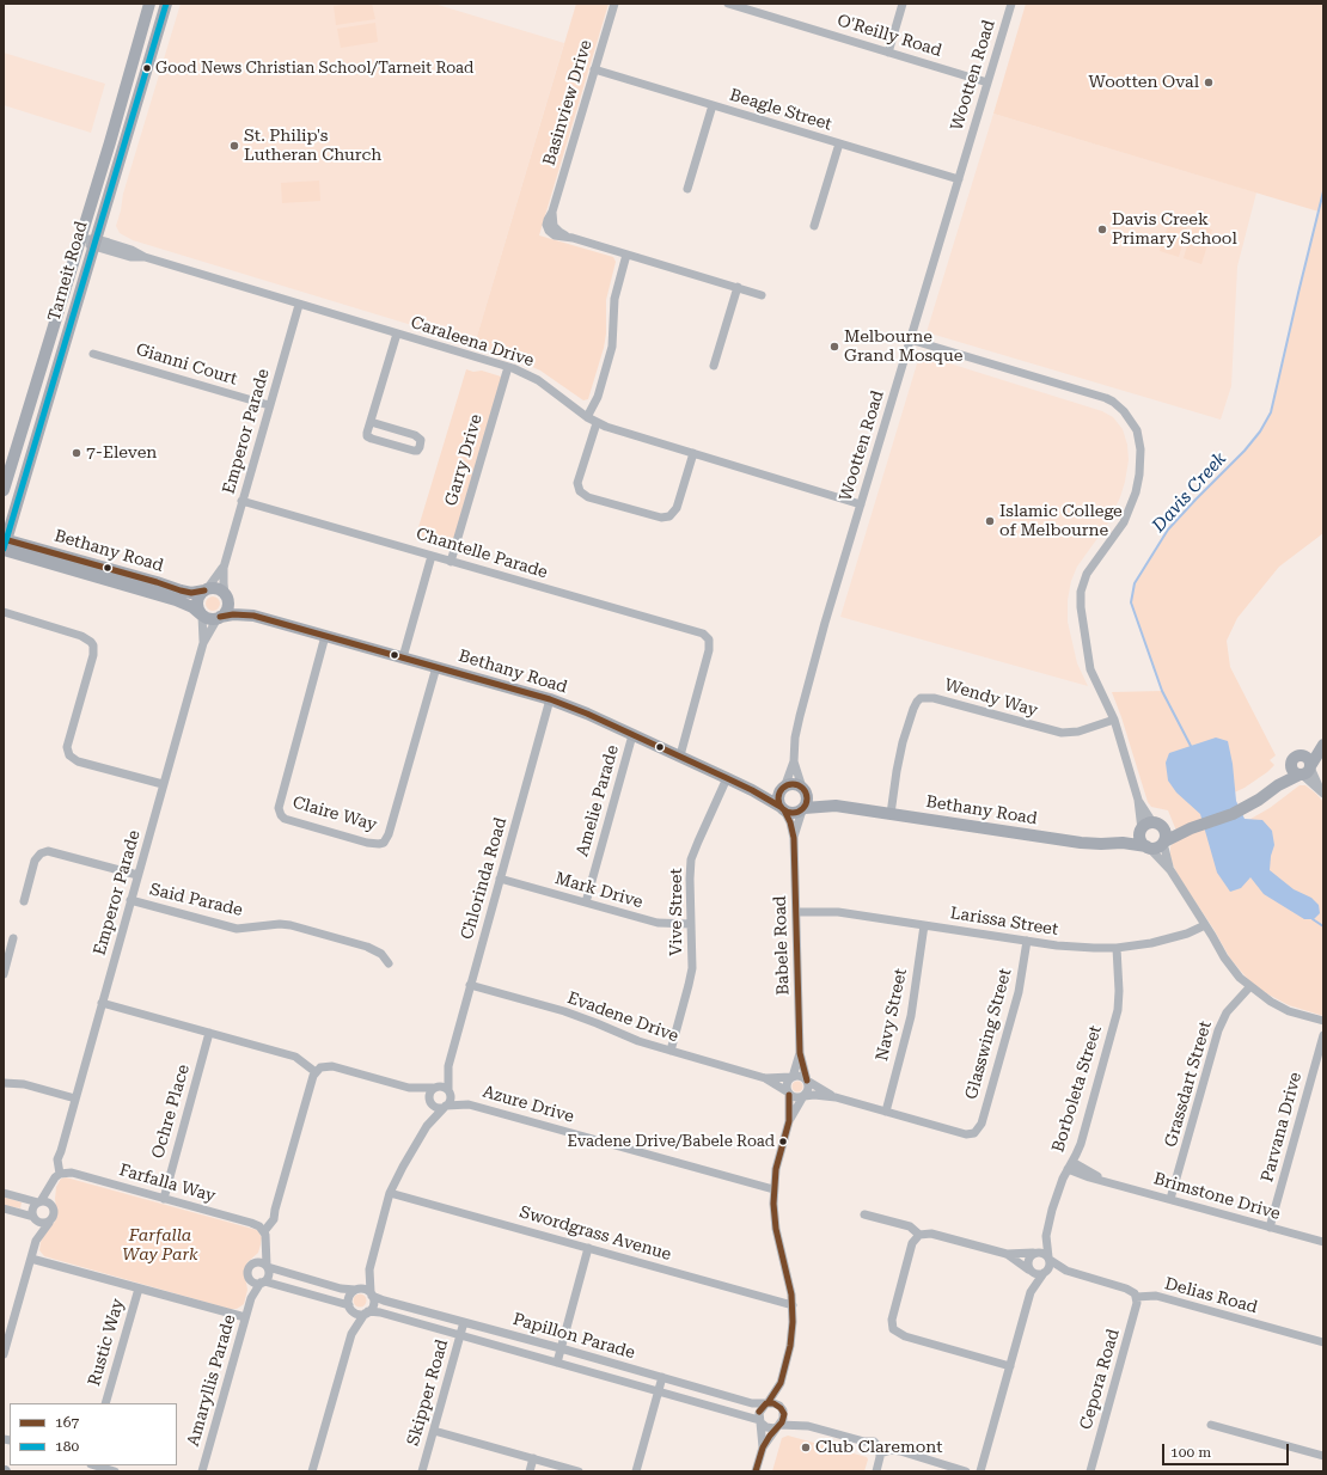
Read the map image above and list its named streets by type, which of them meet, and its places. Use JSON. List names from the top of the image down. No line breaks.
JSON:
{"streets":{"street":["O'Reilly Road","Wootten Road","Basinview Drive","Beagle Street","Tarneit Road","Caraleena Drive","Gianni Court","Emperor Parade","Garry Drive","Bethany Road","Chantelle Parade","Wendy Way","Amelie Parade","Claire Way","Chlorinda Road","Mark Drive","Said Parade","Vive Street","Larissa Street","Babele Road","Navy Street","Evadene Drive","Glasswing Street","Grassdart Street","Borboleta Street","Azure Drive","Ochre Place","Parvana Drive","Farfalla Way","Brimstone Drive","Swordgrass Avenue","Delias Road","Papillon Parade","Rustic Way","Cepora Road","Amaryllis Parade","Skipper Road"]},"crossings":[["O'Reilly Road","Wootten Road"],["Wootten Road","Beagle Street"],["Wootten Road","Caraleena Drive"],["Wootten Road","Bethany Road"],["Wootten Road","Babele Road"],["Basinview Drive","Beagle Street"],["Tarneit Road","Caraleena Drive"],["Tarneit Road","Bethany Road"],["Caraleena Drive","Emperor Parade"],["Caraleena Drive","Garry Drive"],["Gianni Court","Emperor Parade"],["Emperor Parade","Bethany Road"],["Emperor Parade","Chantelle Parade"],["Emperor Parade","Said Parade"],["Emperor Parade","Farfalla Way"],["Garry Drive","Chantelle Parade"],["Bethany Road","Chantelle Parade"],["Bethany Road","Wendy Way"],["Bethany Road","Amelie Parade"],["Bethany Road","Claire Way"],["Bethany Road","Chlorinda Road"],["Bethany Road","Vive Street"],["Bethany Road","Babele Road"],["Amelie Parade","Mark Drive"],["Chlorinda Road","Mark Drive"],["Chlorinda Road","Evadene Drive"],["Chlorinda Road","Azure Drive"],["Mark Drive","Vive Street"],["Vive Street","Evadene Drive"],["Larissa Street","Babele Road"],["Larissa Street","Navy Street"],["Larissa Street","Glasswing Street"],["Larissa Street","Borboleta Street"],["Babele Road","Evadene Drive"],["Navy Street","Glasswing Street"],["Grassdart Street","Brimstone Drive"],["Borboleta Street","Brimstone Drive"],["Ochre Place","Farfalla Way"],["Parvana Drive","Brimstone Drive"],["Delias Road","Cepora Road"],["Papillon Parade","Skipper Road"]],"water":["Davis Creek"],"parks":["Farfalla Way Park"],"places":["Good News Christian School/Tarneit Road","Wootten Oval","St. Philip's Lutheran Church","Davis Creek Primary School","Melbourne Grand Mosque","7-Eleven","Islamic College of Melbourne","Evadene Drive/Babele Road","Club Claremont"],"lines":["transit line 180","transit line 167"],"legend":["167","180"],"scale_bar":"100 m"}
